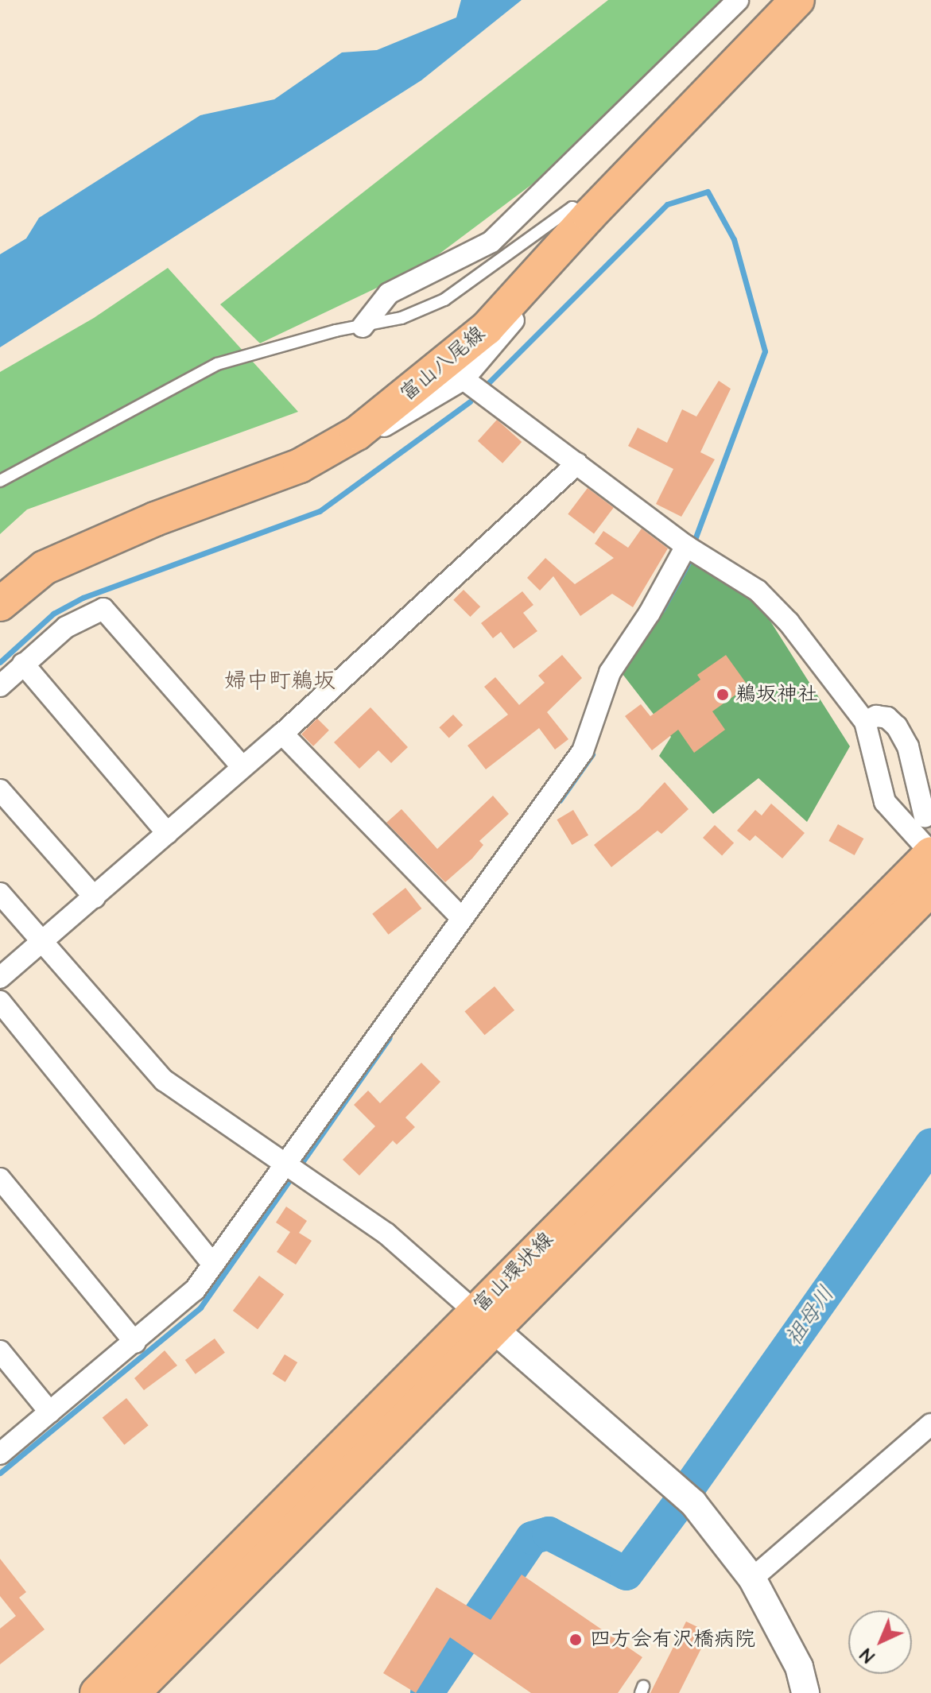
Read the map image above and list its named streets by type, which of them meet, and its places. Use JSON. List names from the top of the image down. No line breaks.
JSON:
{"streets":{"main road":["富山八尾線","富山環状線"]},"districts":["婦中町鵜坂"],"water":["祖母川"],"places":["鵜坂神社","四方会有沢橋病院"],"north":"bottom left"}
